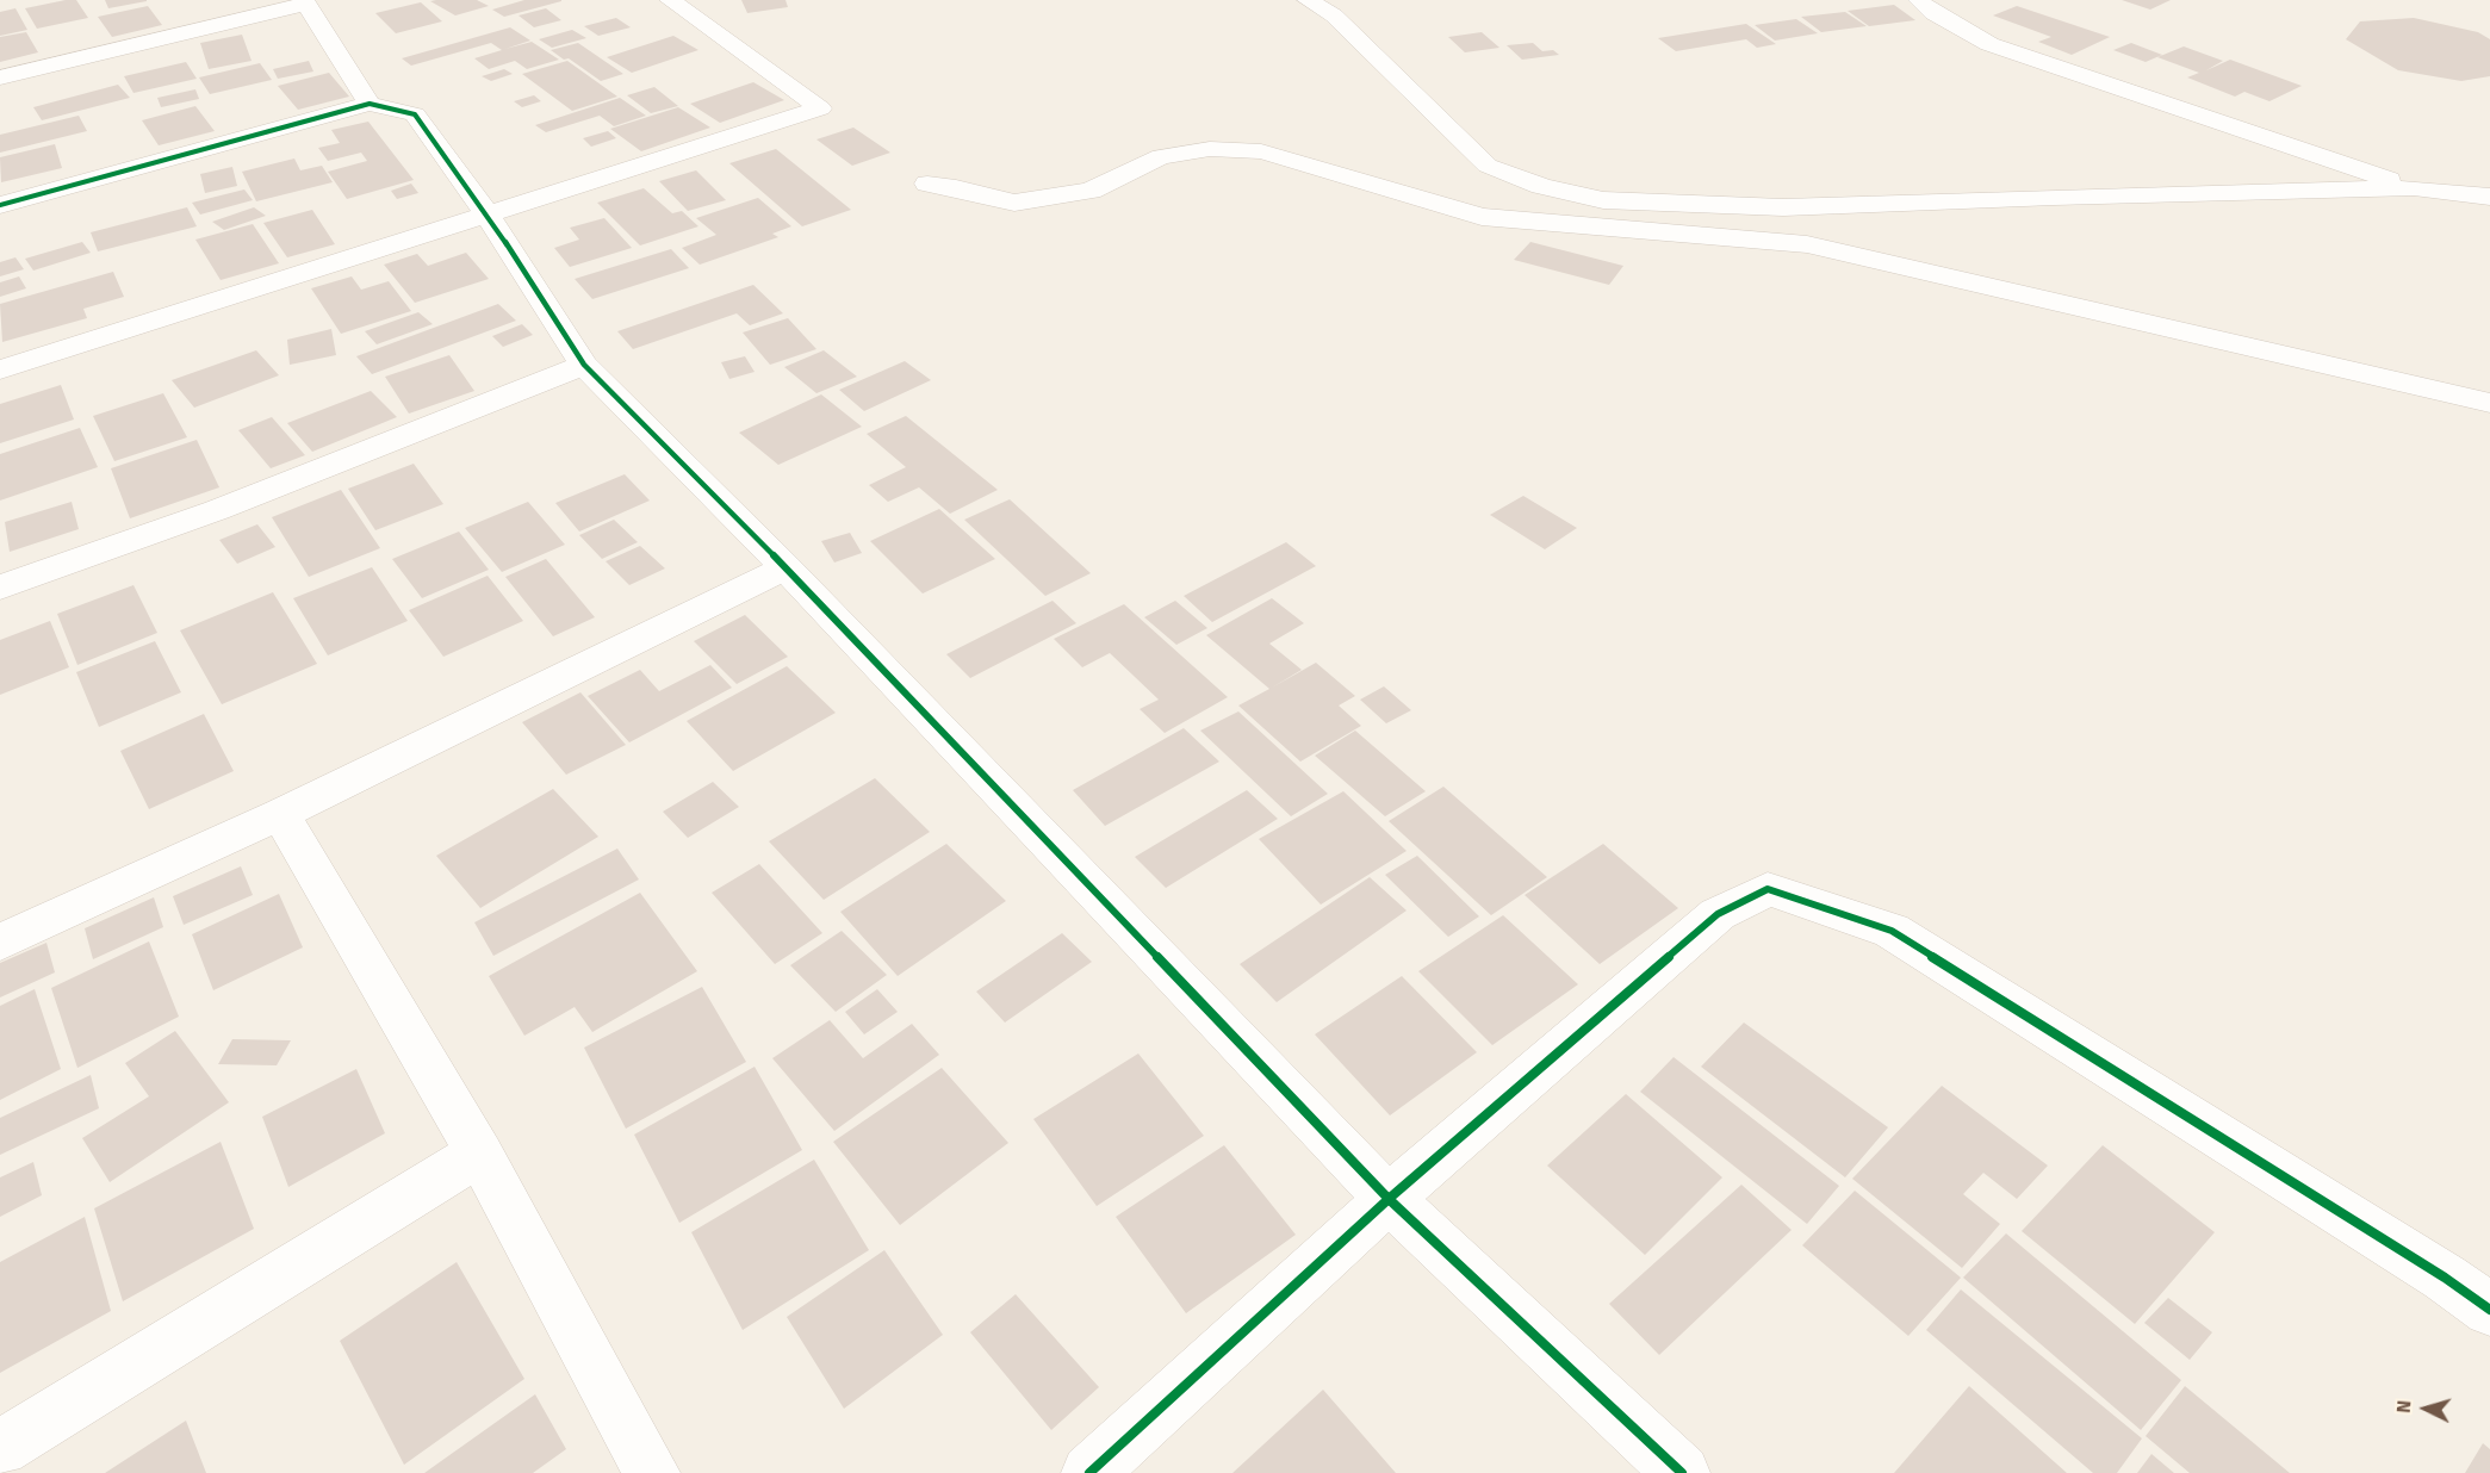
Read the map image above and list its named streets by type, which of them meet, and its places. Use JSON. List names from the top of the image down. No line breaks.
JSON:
{"north":"left"}
